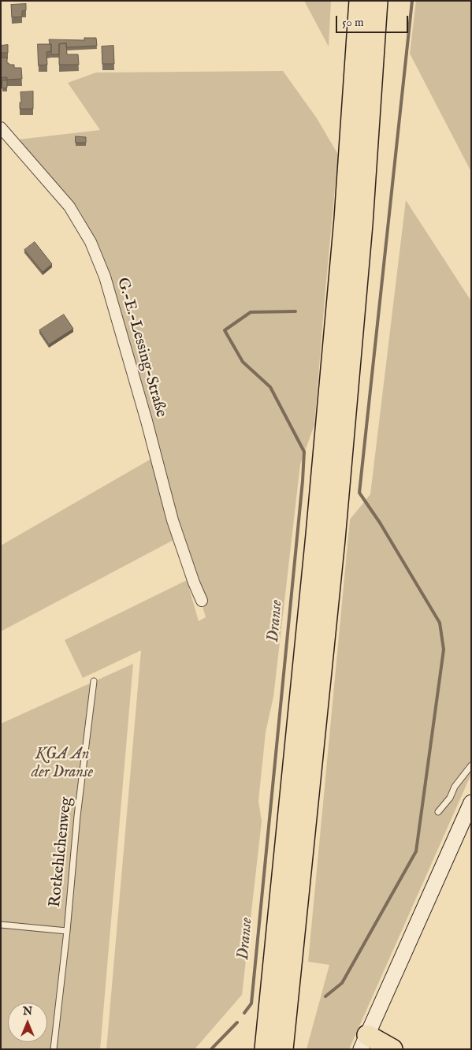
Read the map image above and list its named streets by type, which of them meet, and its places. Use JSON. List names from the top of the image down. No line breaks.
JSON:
{"streets":{"street":["G.-E.-Lessing-Straße"],"lane":["Rotkehlchenweg"]},"water":["Dranse"],"parks":["KGA An der Dranse"],"scale_bar":"50 m","north":"top"}
